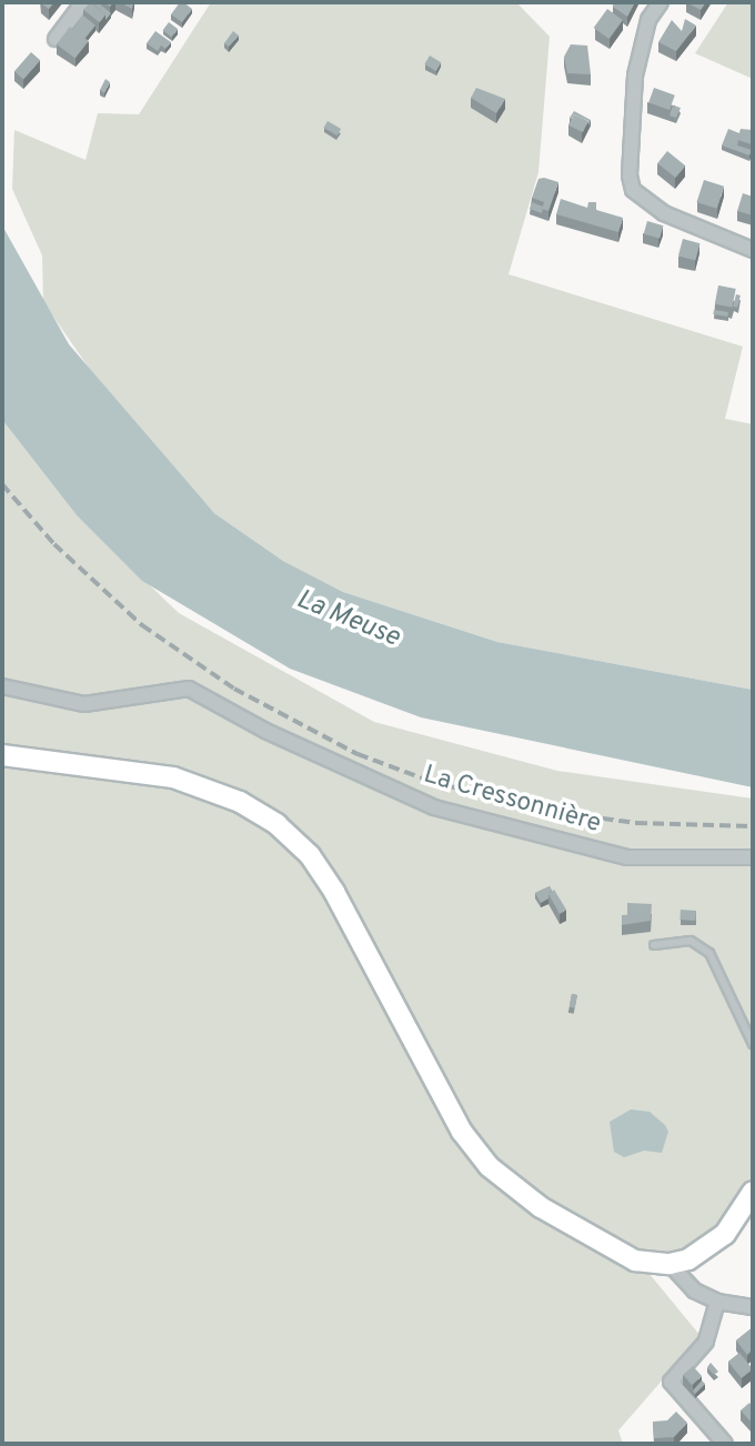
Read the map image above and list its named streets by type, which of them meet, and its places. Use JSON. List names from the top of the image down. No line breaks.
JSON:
{"streets":{"street":["La Cressonnière"]},"water":["La Meuse"]}
